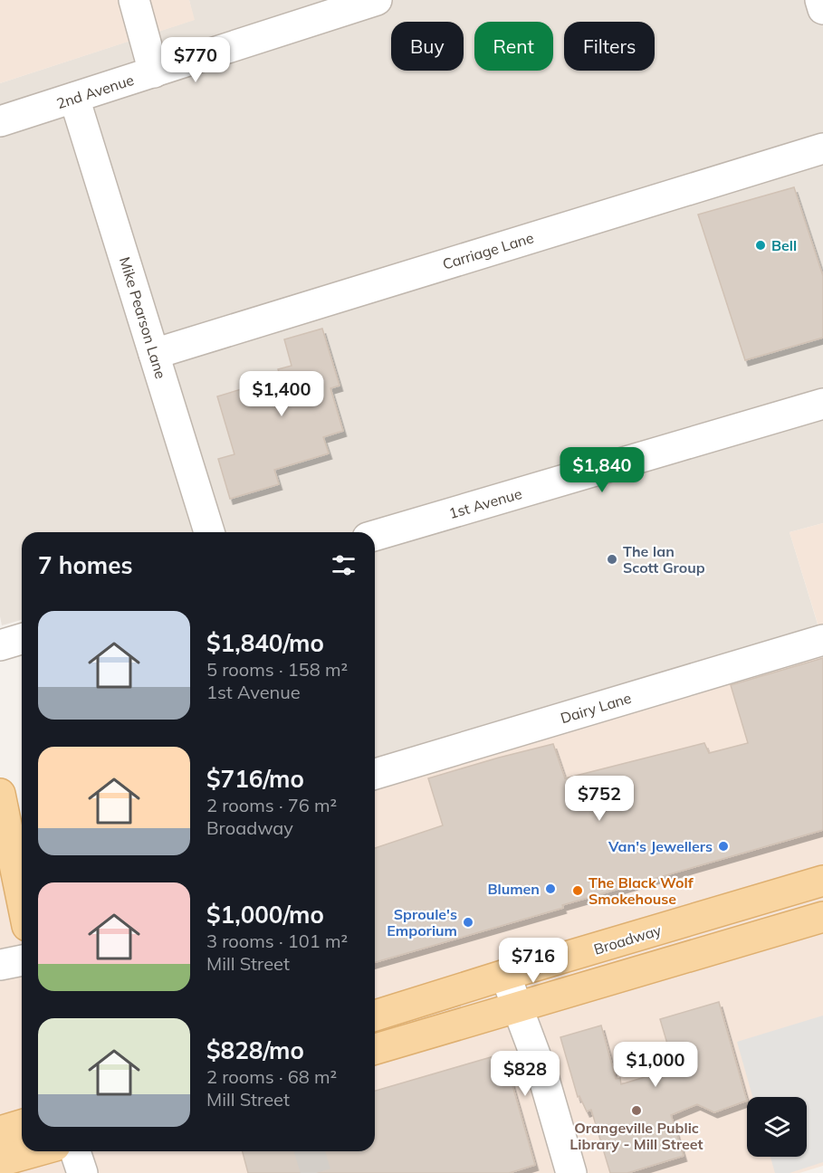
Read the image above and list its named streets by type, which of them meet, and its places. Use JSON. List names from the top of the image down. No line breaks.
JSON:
{"streets":{"main road":["Broadway"],"street":["2nd Avenue","Carriage Lane","Mike Pearson Lane","1st Avenue","Dairy Lane"]},"crossings":[["2nd Avenue","Mike Pearson Lane"],["Carriage Lane","Mike Pearson Lane"]],"places":["Bell","The Ian Scott Group","Van's Jewellers","Blumen","The Black Wolf Smokehouse","Sproule's Emporium","Orangeville Public Library - Mill Street"],"page":{"chip":["Buy","Rent","Filters"],"price":["$770","$1,400","$1,840","$752","$716","$1,000","$828"],"heading":"7 homes","list":[{"name":"$1,840/mo","note":"5 rooms · 158 m² · 1st Avenue"},{"name":"$716/mo","note":"2 rooms · 76 m² · Broadway"},{"name":"$1,000/mo","note":"3 rooms · 101 m² · Mill Street"},{"name":"$828/mo","note":"2 rooms · 68 m² · Mill Street"}]}}
